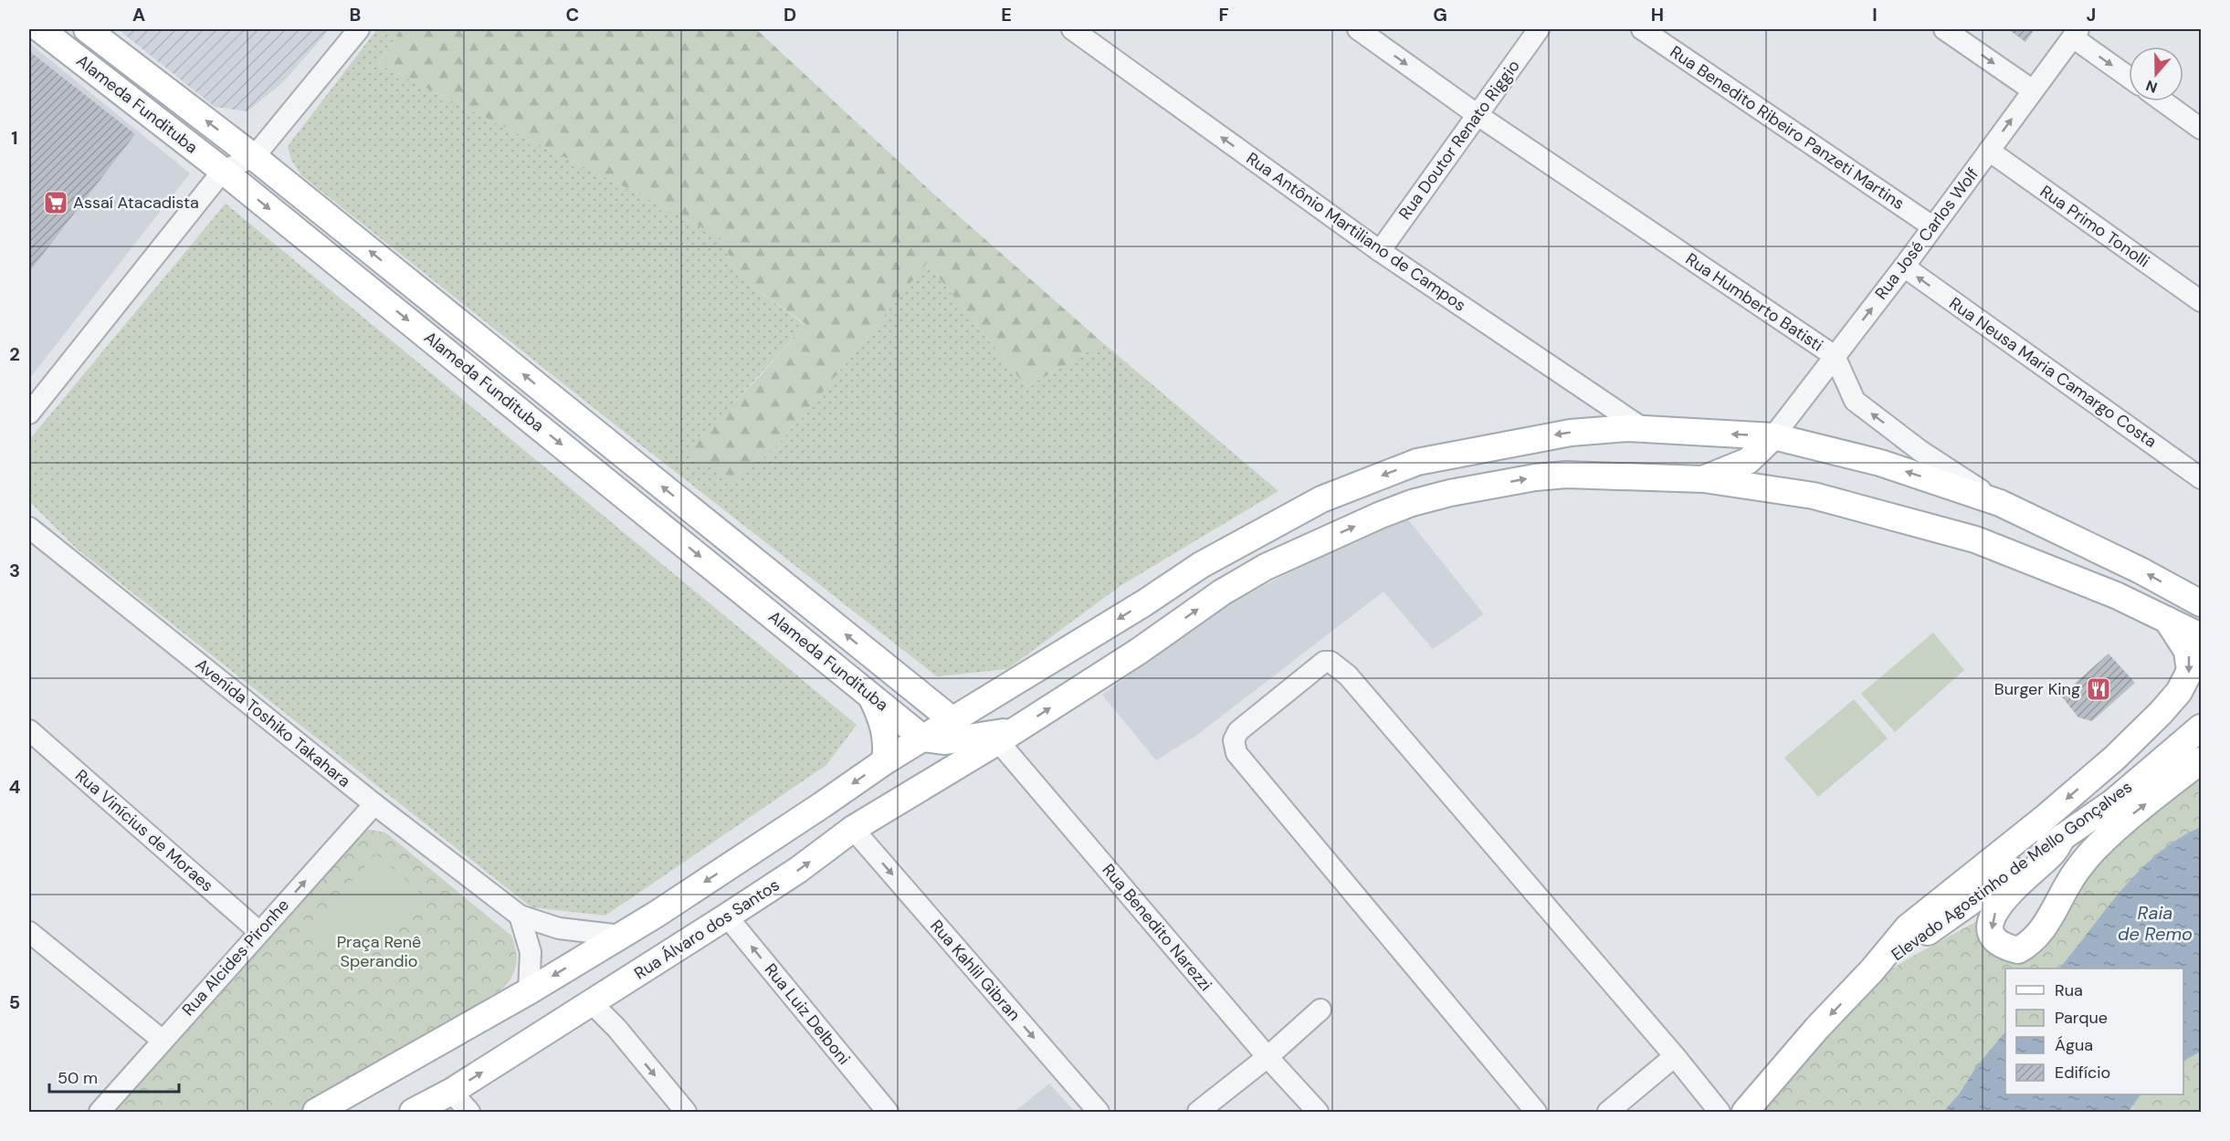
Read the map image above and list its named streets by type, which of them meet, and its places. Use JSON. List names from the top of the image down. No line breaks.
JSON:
{"streets":{"main road":["Alameda Fundituba","Rua Humberto Batisti","Elevado Agostinho de Mello Gonçalves","Rua Álvaro dos Santos"],"street":["Rua Benedito Ribeiro Panzeti Martins","Rua Doutor Renato Riggio","Rua Primo Tonolli","Rua Antônio Martiliano de Campos","Rua José Carlos Wolf","Rua Neusa Maria Camargo Costa","Avenida Toshiko Takahara","Rua Vinícius de Moraes","Rua Benedito Narezzi","Rua Alcides Pironhe","Rua Kahlil Gibran","Rua Luiz Delboni"]},"crossings":[["Rua Benedito Ribeiro Panzeti Martins","Rua José Carlos Wolf"],["Rua Doutor Renato Riggio","Rua Antônio Martiliano de Campos"],["Rua Doutor Renato Riggio","Rua Humberto Batisti"],["Rua Primo Tonolli","Rua José Carlos Wolf"],["Rua José Carlos Wolf","Rua Humberto Batisti"],["Rua José Carlos Wolf","Rua Neusa Maria Camargo Costa"],["Avenida Toshiko Takahara","Rua Alcides Pironhe"],["Rua Vinícius de Moraes","Rua Alcides Pironhe"],["Rua Benedito Narezzi","Rua Álvaro dos Santos"],["Rua Álvaro dos Santos","Rua Kahlil Gibran"],["Rua Álvaro dos Santos","Rua Luiz Delboni"]],"one_way":["Rua Antônio Martiliano de Campos","Rua José Carlos Wolf","Rua Neusa Maria Camargo Costa","Rua Alcides Pironhe","Rua Kahlil Gibran"],"water":["Raia de Remo"],"parks":["Praça Renê Sperandio"],"places":{"supermarket":["Assaí Atacadista"],"restaurant":["Burger King"]},"legend":["Rua","Parque","Água","Edifício"],"scale_bar":"50 m","north":"bottom","grid":{"columns":["A","B","C","D","E","F","G","H","I","J"],"rows":["1","2","3","4","5"]}}
